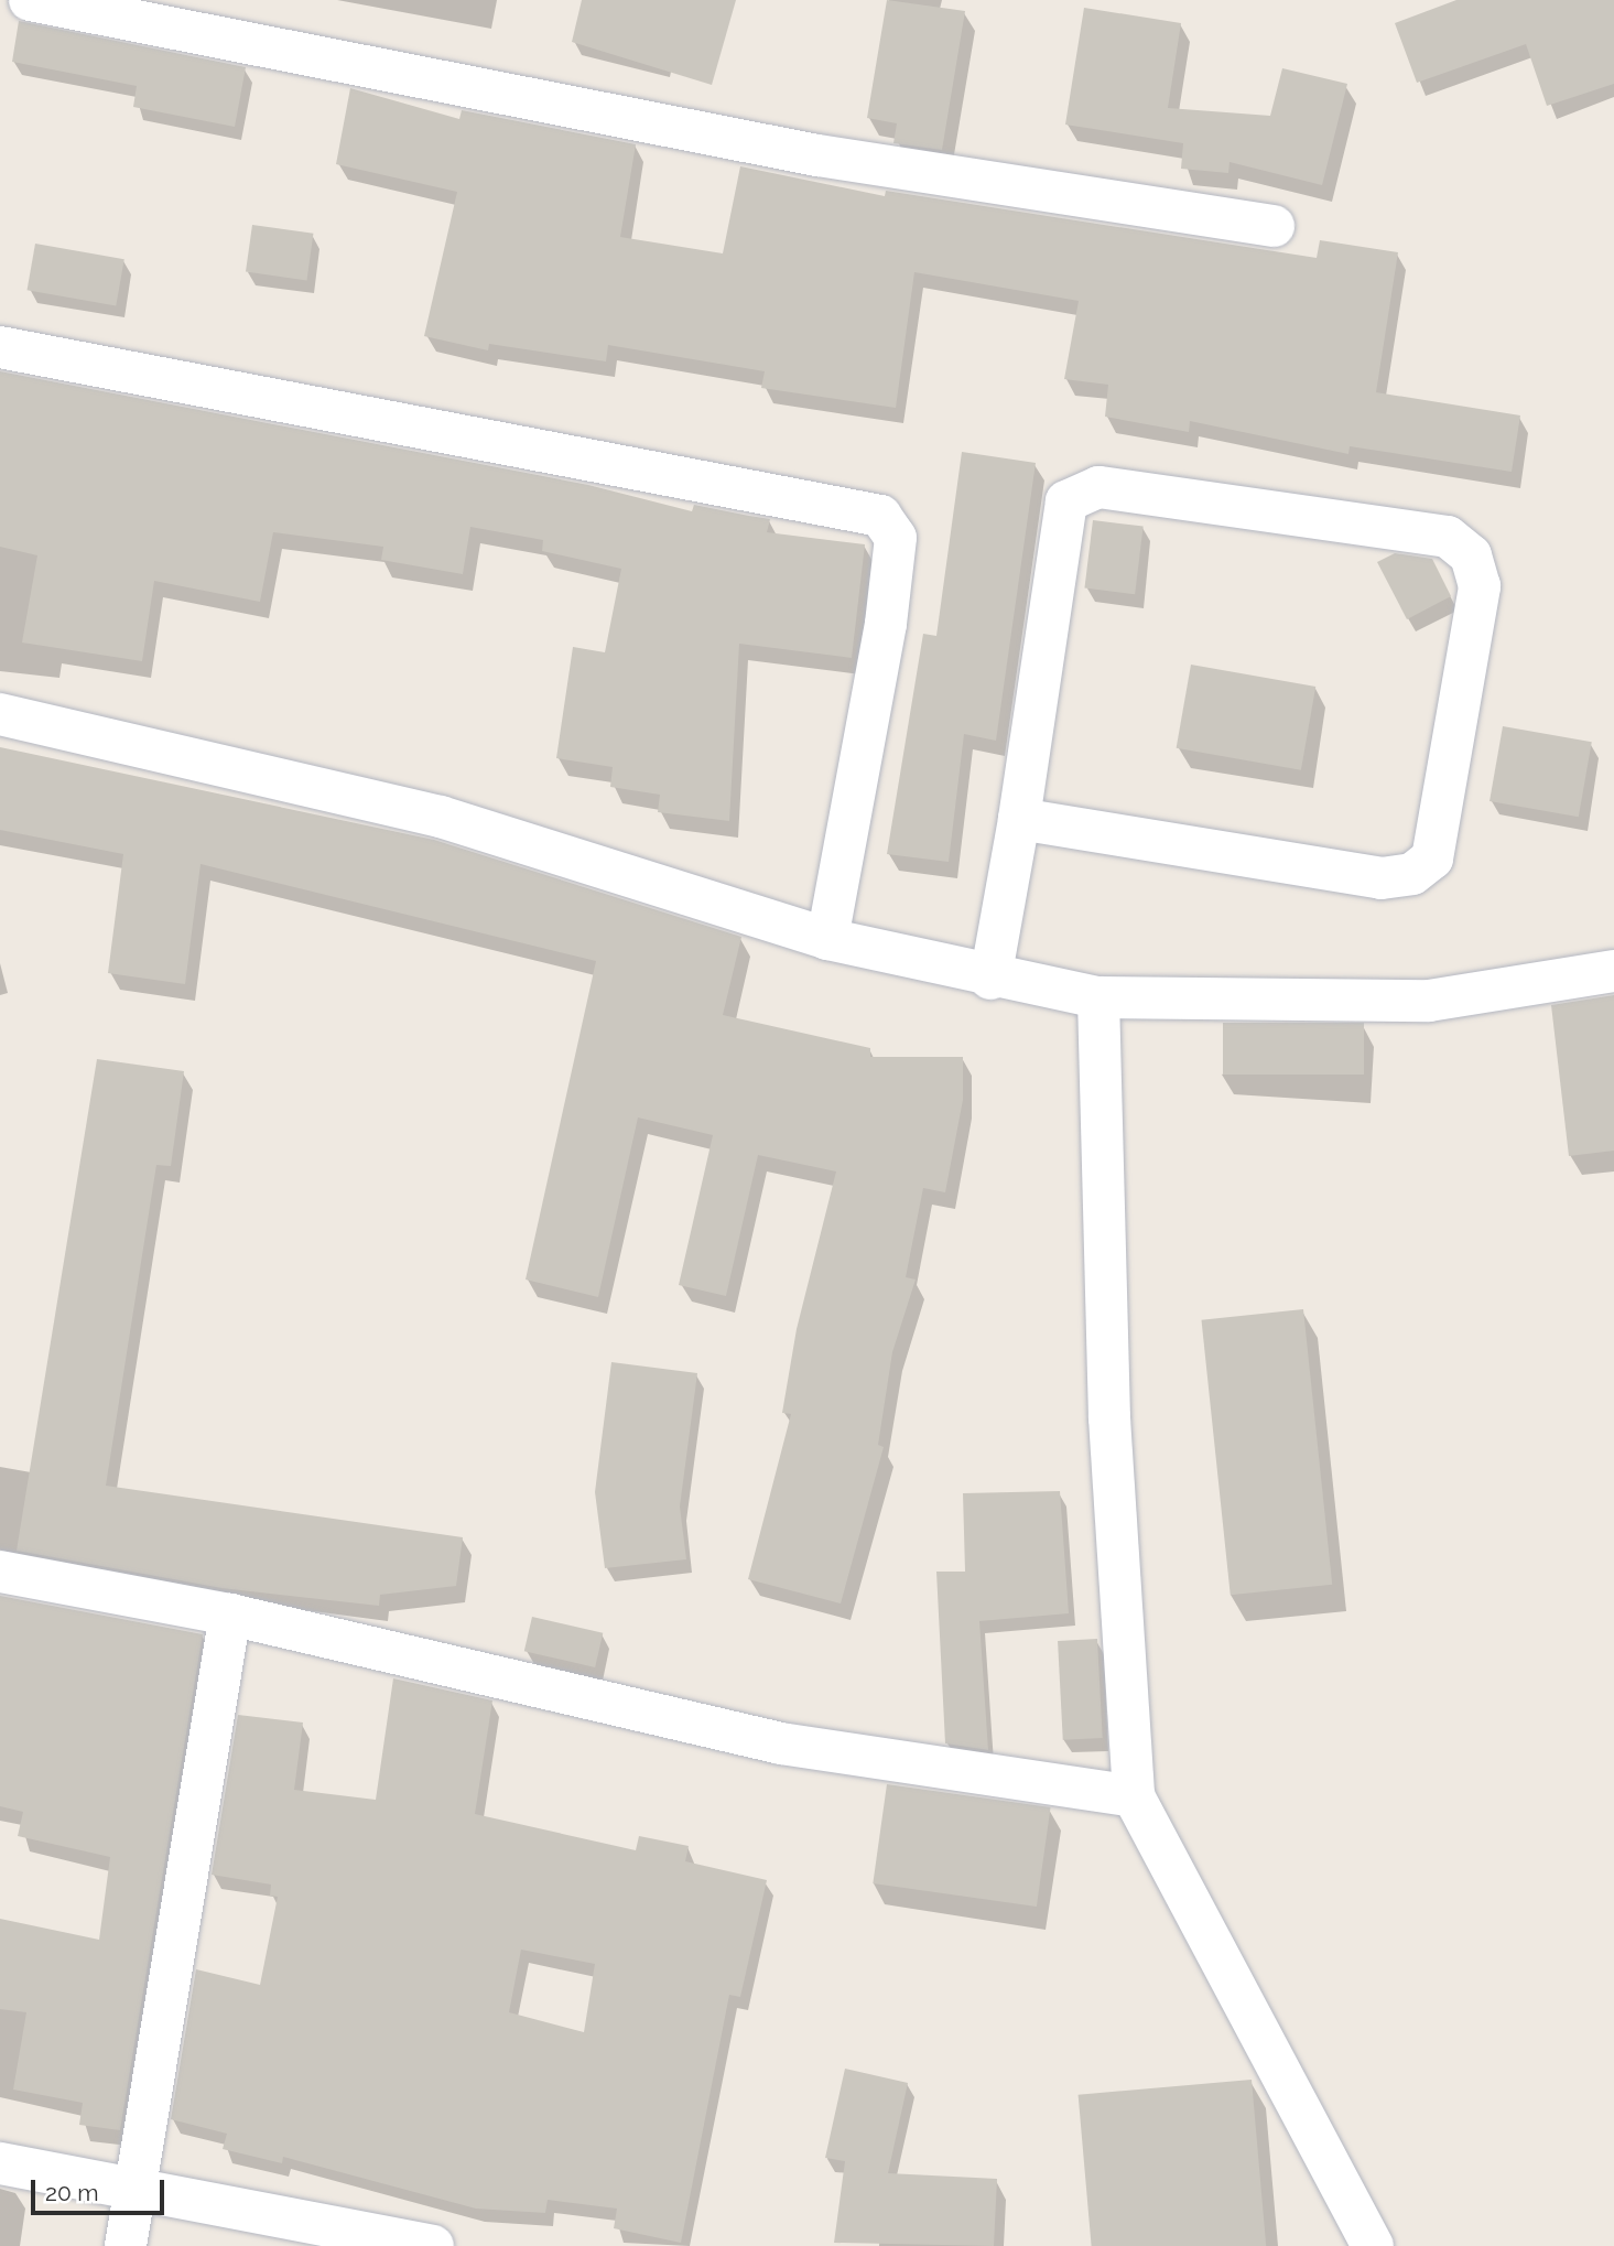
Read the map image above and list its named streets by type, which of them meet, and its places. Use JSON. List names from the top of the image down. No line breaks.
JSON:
{"scale_bar":"20 m"}
